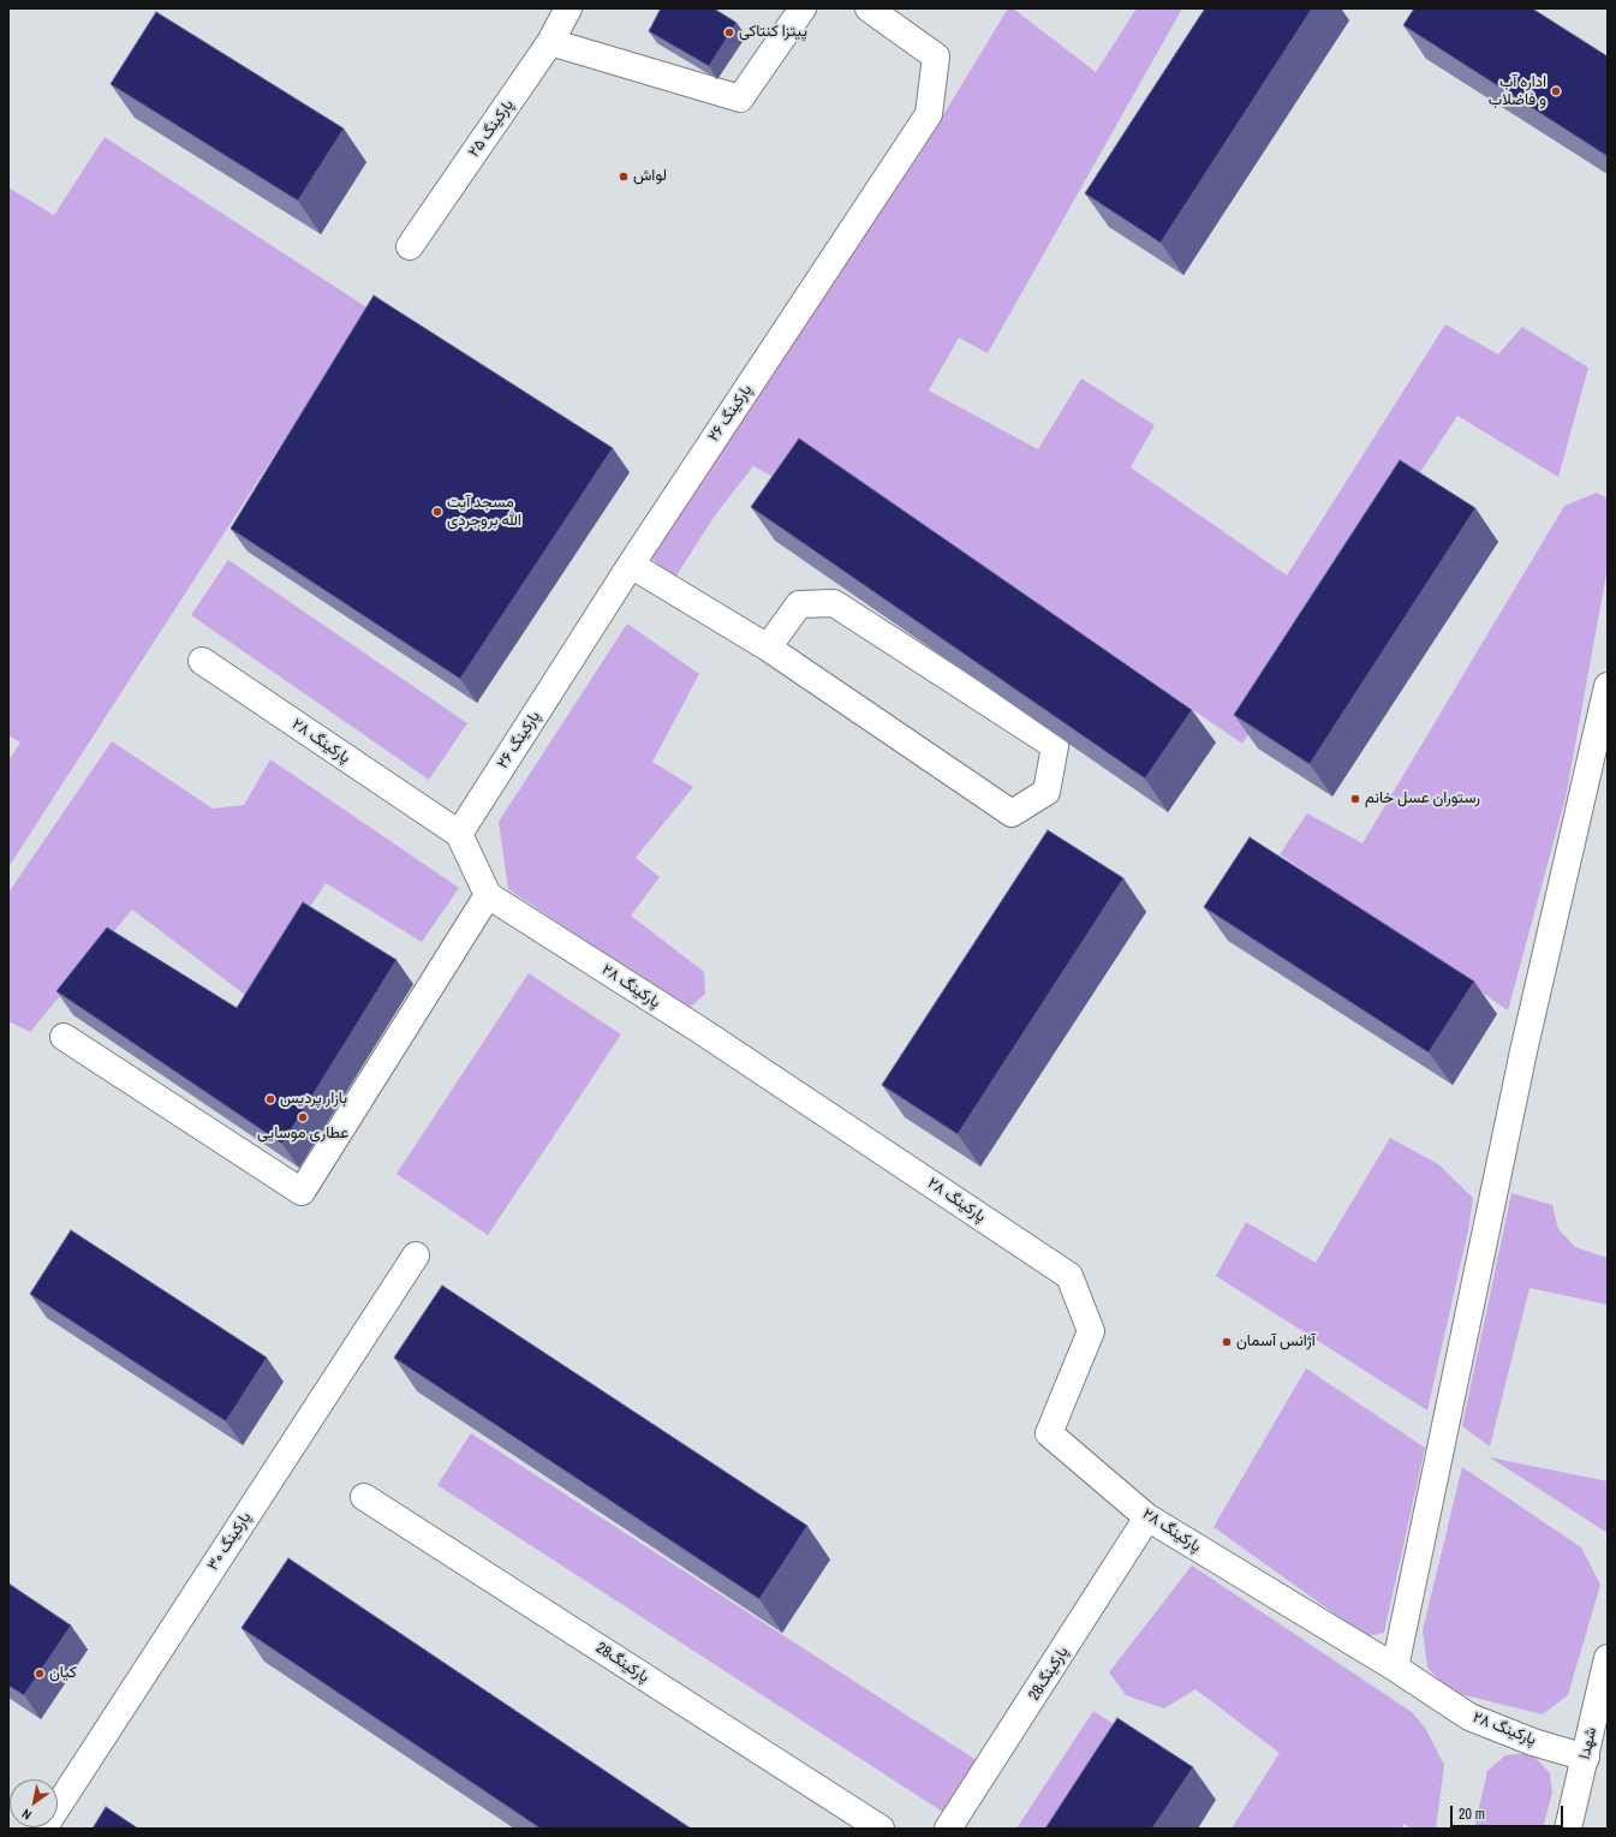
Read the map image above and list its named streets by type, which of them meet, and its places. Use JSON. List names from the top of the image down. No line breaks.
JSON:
{"streets":{"street":["پارکینگ ۲۵","پارکینگ ۲۶","پارکینگ ۲۸","پارکینگ ۳۰","پارکینگ28","شهدا"]},"crossings":[["پارکینگ ۲۶","پارکینگ ۲۸"],["پارکینگ ۲۸","پارکینگ28"],["پارکینگ ۲۸","شهدا"]],"places":["پیتزا کنتاکی","اداره آب و فاضلاب","لواش","مسجد آیت الله بروجردی","رستوران عسل خانم","بازار پردیس","عطاری موسایی","آژانس آسمان","کیان"],"scale_bar":"20 m","north":"bottom left"}
